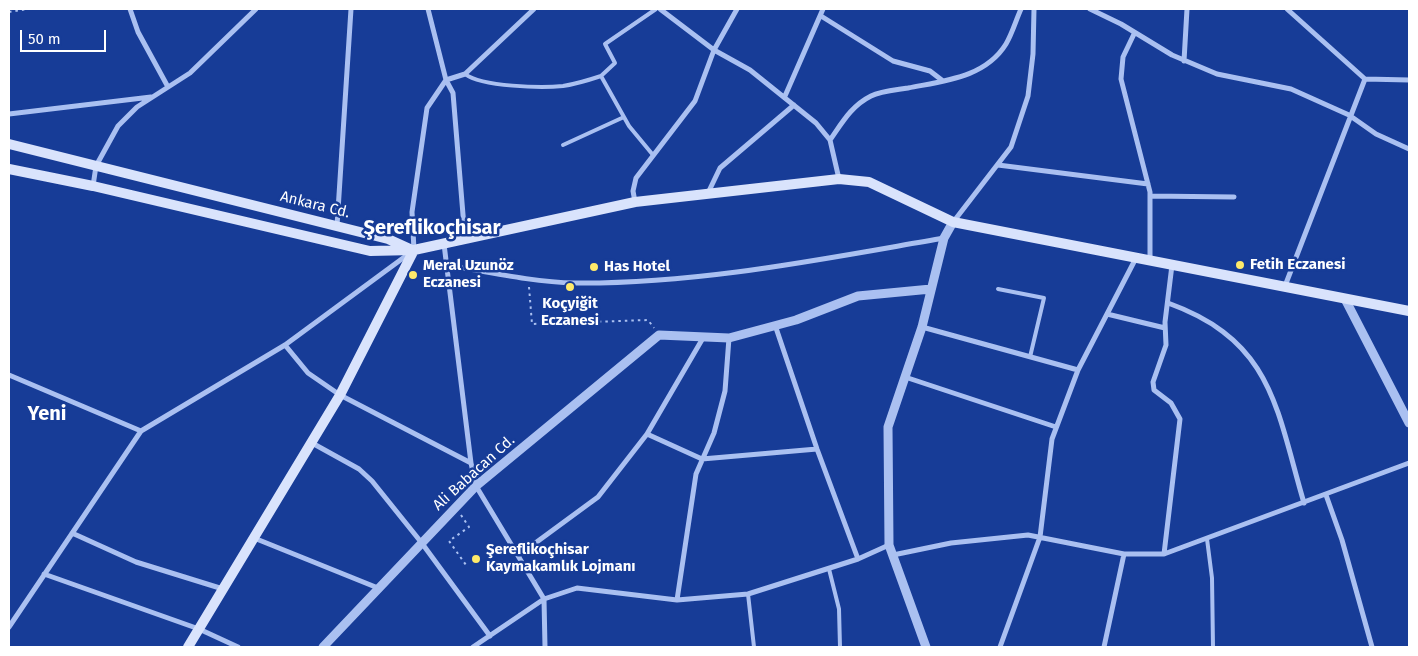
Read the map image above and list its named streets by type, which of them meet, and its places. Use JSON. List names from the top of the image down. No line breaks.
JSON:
{"streets":{"main road":["Ankara Cd."],"street":["Ali Babacan Cd."]},"districts":["Şereflikoçhisar","Yeni"],"places":["Fetih Eczanesi","Has Hotel","Meral Uzunöz Eczanesi","Koçyiğit Eczanesi","Şereflikoçhisar Kaymakamlık Lojmanı"],"scale_bar":"50 m"}
